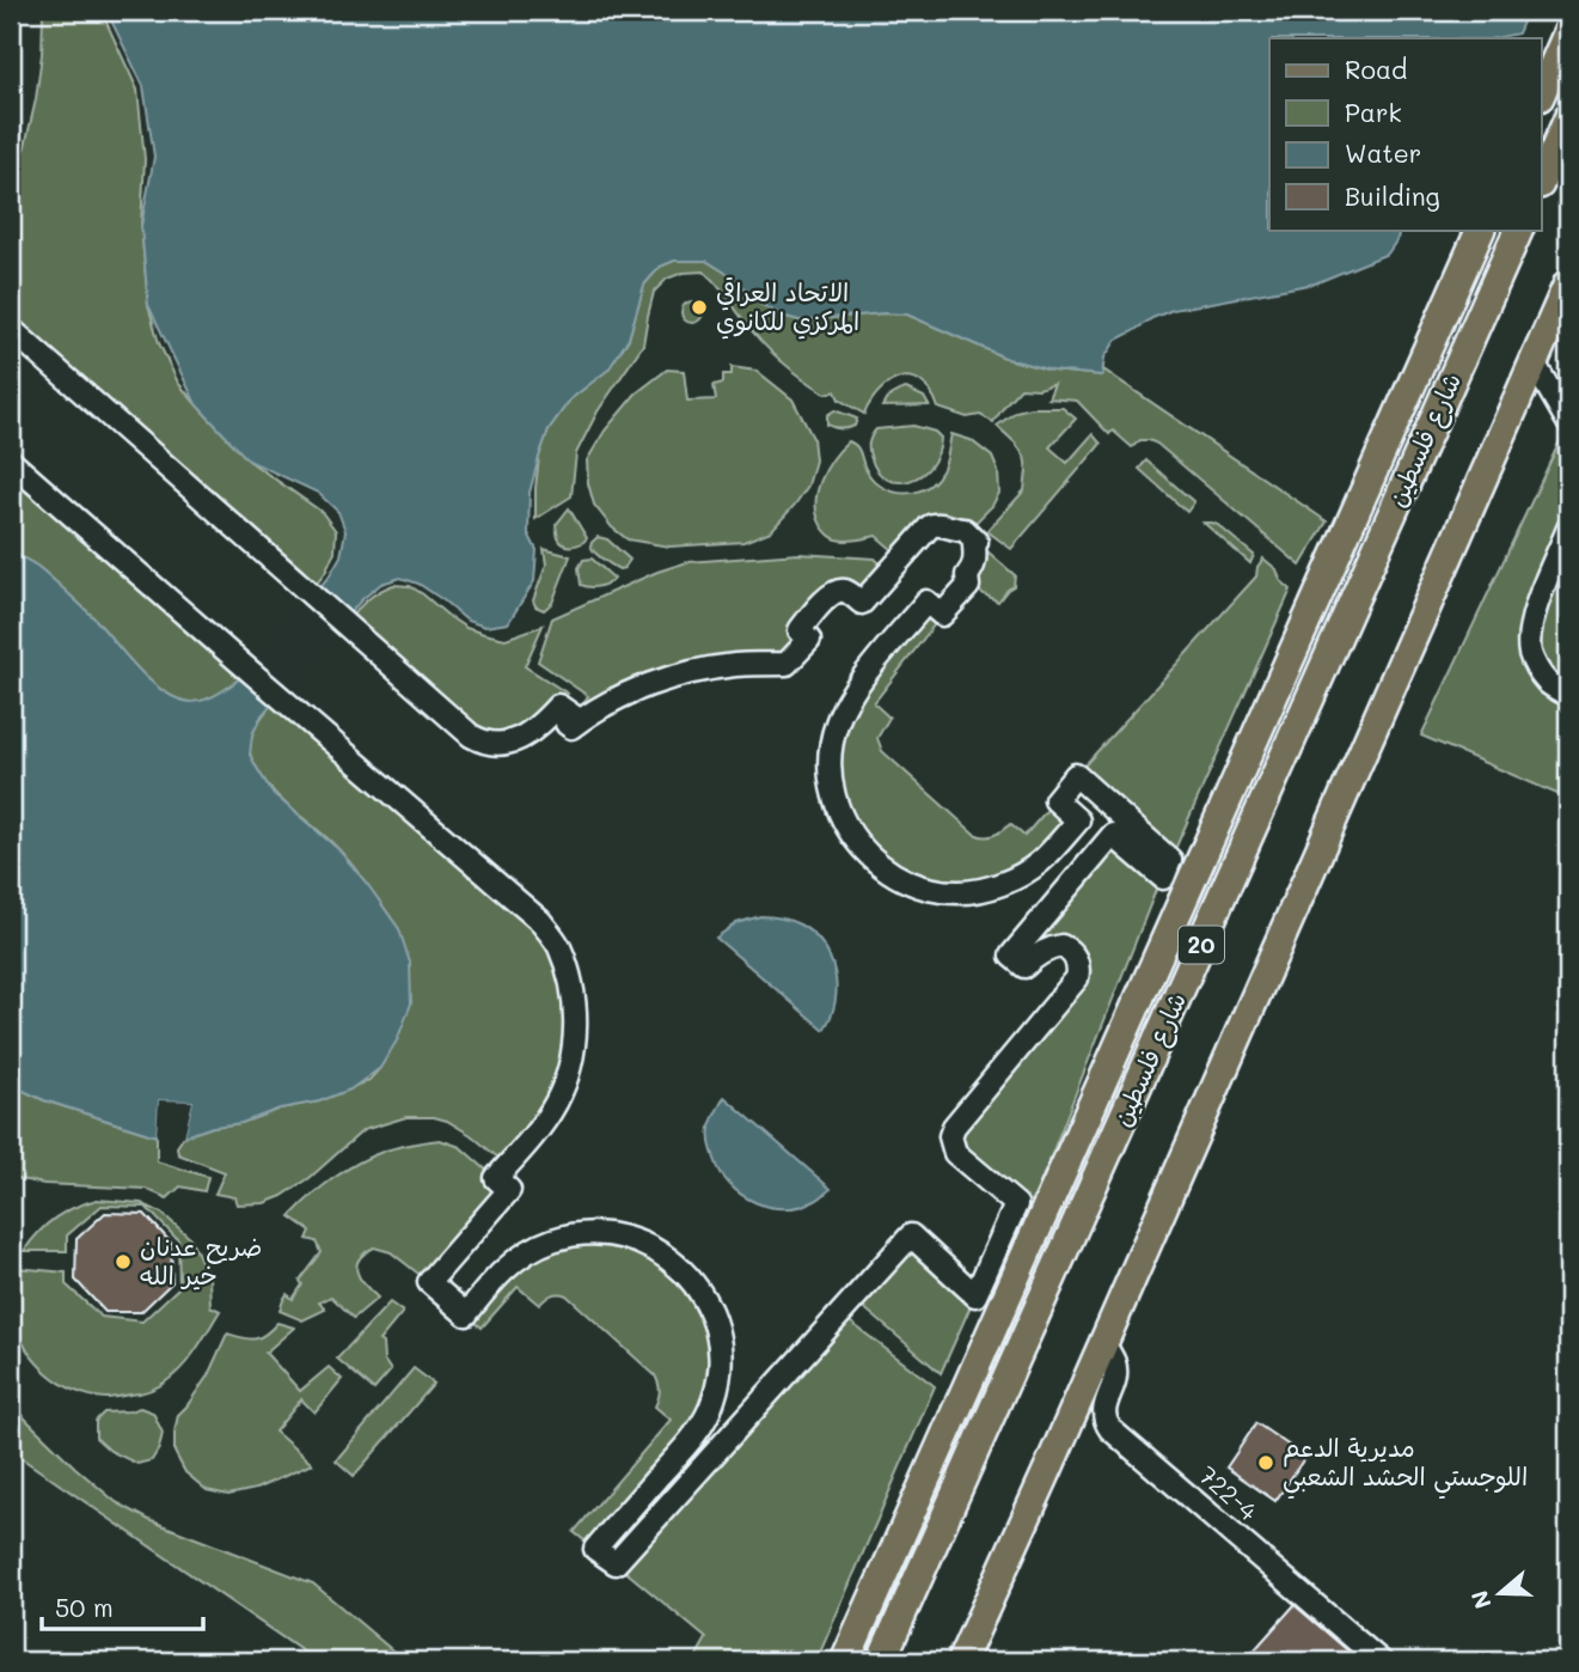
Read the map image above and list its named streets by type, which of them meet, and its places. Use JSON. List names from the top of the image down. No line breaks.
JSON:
{"streets":{"main road":["شارع فلسطين","20"],"street":["722-4"]},"places":["الاتحاد العراقي المركزي للكانوي","ضريح عدنان خير الله","مديرية الدعم اللوجستي الحشد الشعبي"],"legend":["Road","Park","Water","Building"],"scale_bar":"50 m","north":"left"}
